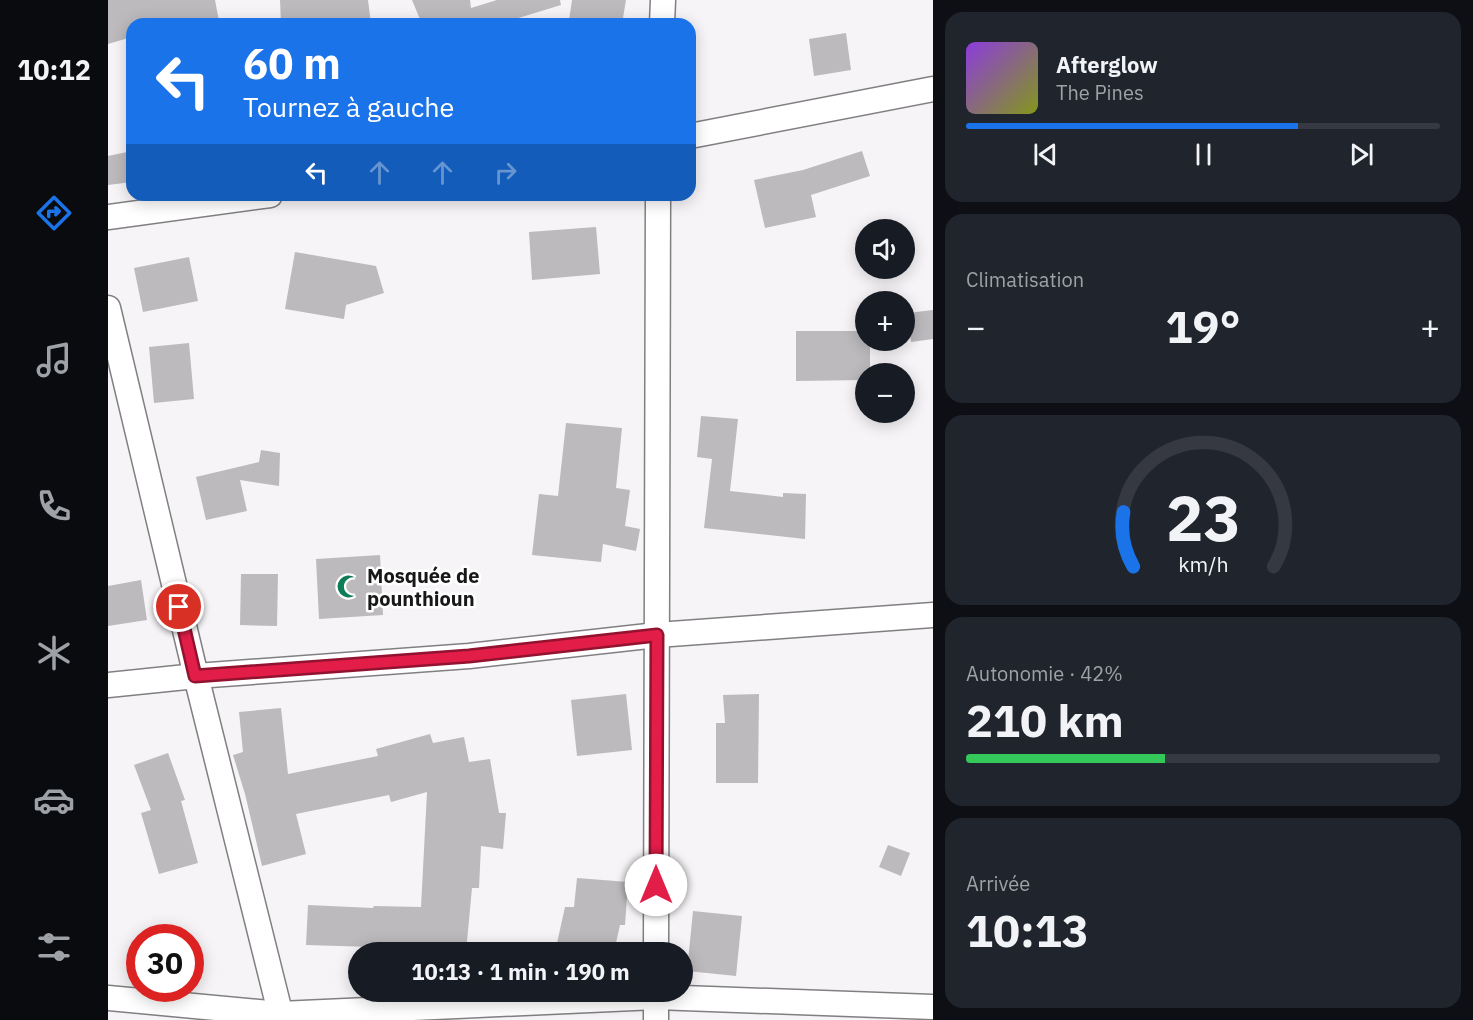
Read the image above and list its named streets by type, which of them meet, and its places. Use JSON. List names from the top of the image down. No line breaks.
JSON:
{"places":{"mosque":["Mosquée de pounthioun"]},"page":{"tabs":"10:12","turn":["60 m","Tournez à gauche"],"song":["Afterglow","The Pines"],"tile":["Climatisation",["Autonomie · 42%","210 km"],["Arrivée","10:13"]],"map_buttons":["+","−"],"heat":["−","19°","+"],"limit":"30","trip":"10:13 · 1 min · 190 m","gauge":["23","km/h"]}}
